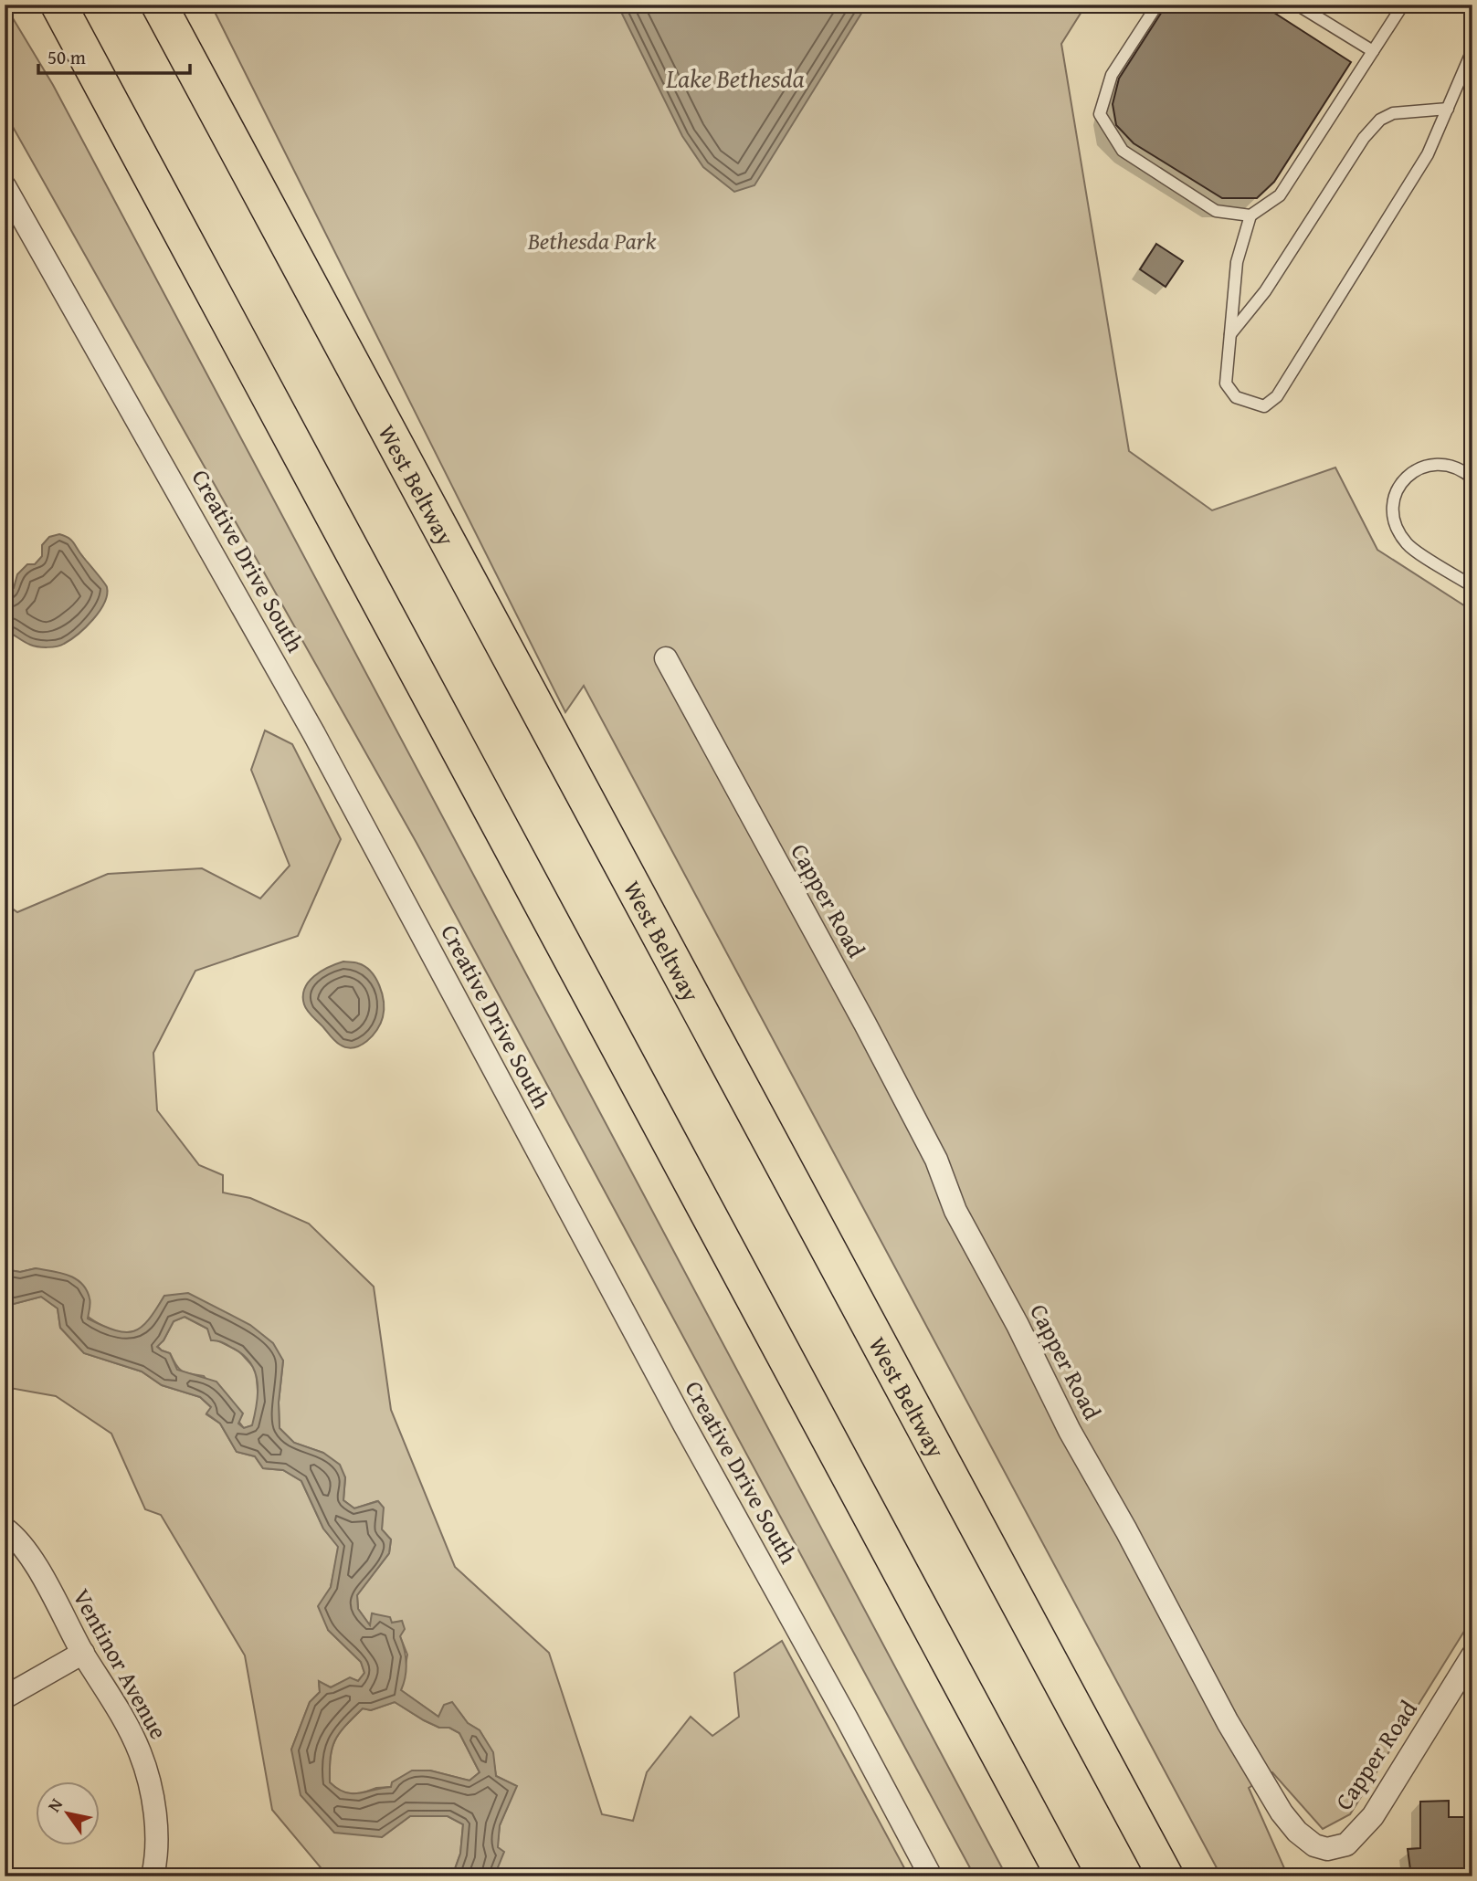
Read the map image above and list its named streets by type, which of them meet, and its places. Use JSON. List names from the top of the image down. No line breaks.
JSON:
{"streets":{"highway":["West Beltway"],"street":["Creative Drive South","Capper Road","Ventinor Avenue"]},"water":["Lake Bethesda"],"parks":["Bethesda Park"],"scale_bar":"50 m","north":"top left"}
